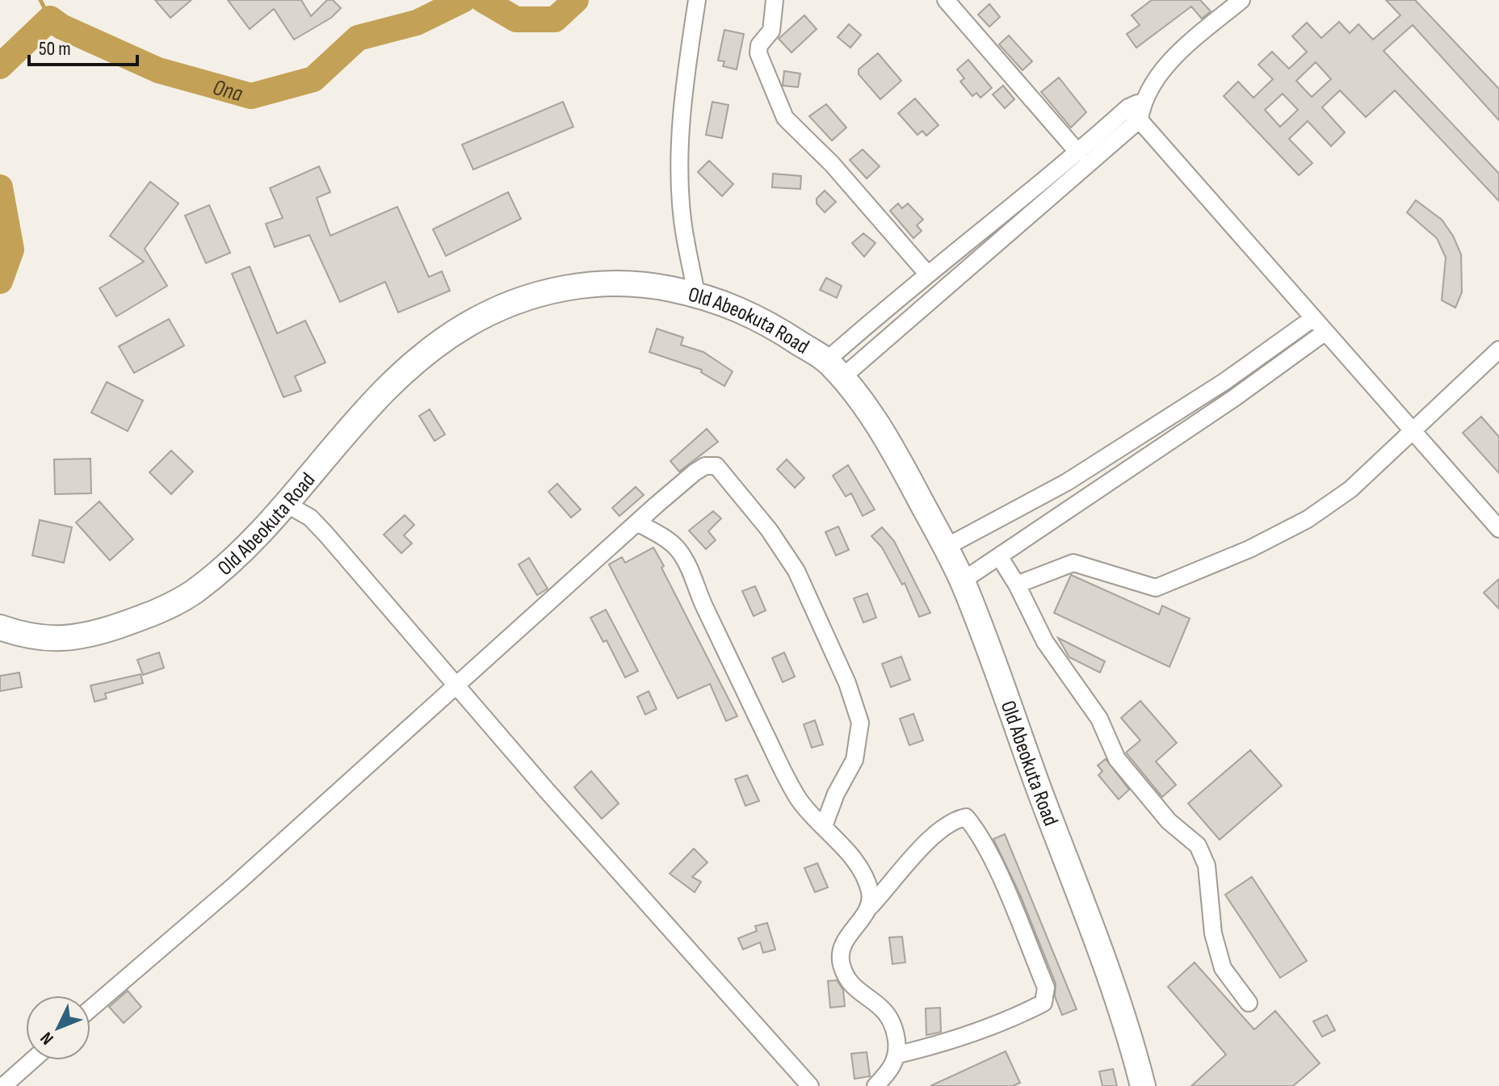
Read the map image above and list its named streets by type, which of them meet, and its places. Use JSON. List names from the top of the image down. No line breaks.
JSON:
{"streets":{"highway":["Old Abeokuta Road"]},"water":["Ona"],"scale_bar":"50 m","north":"bottom left"}
